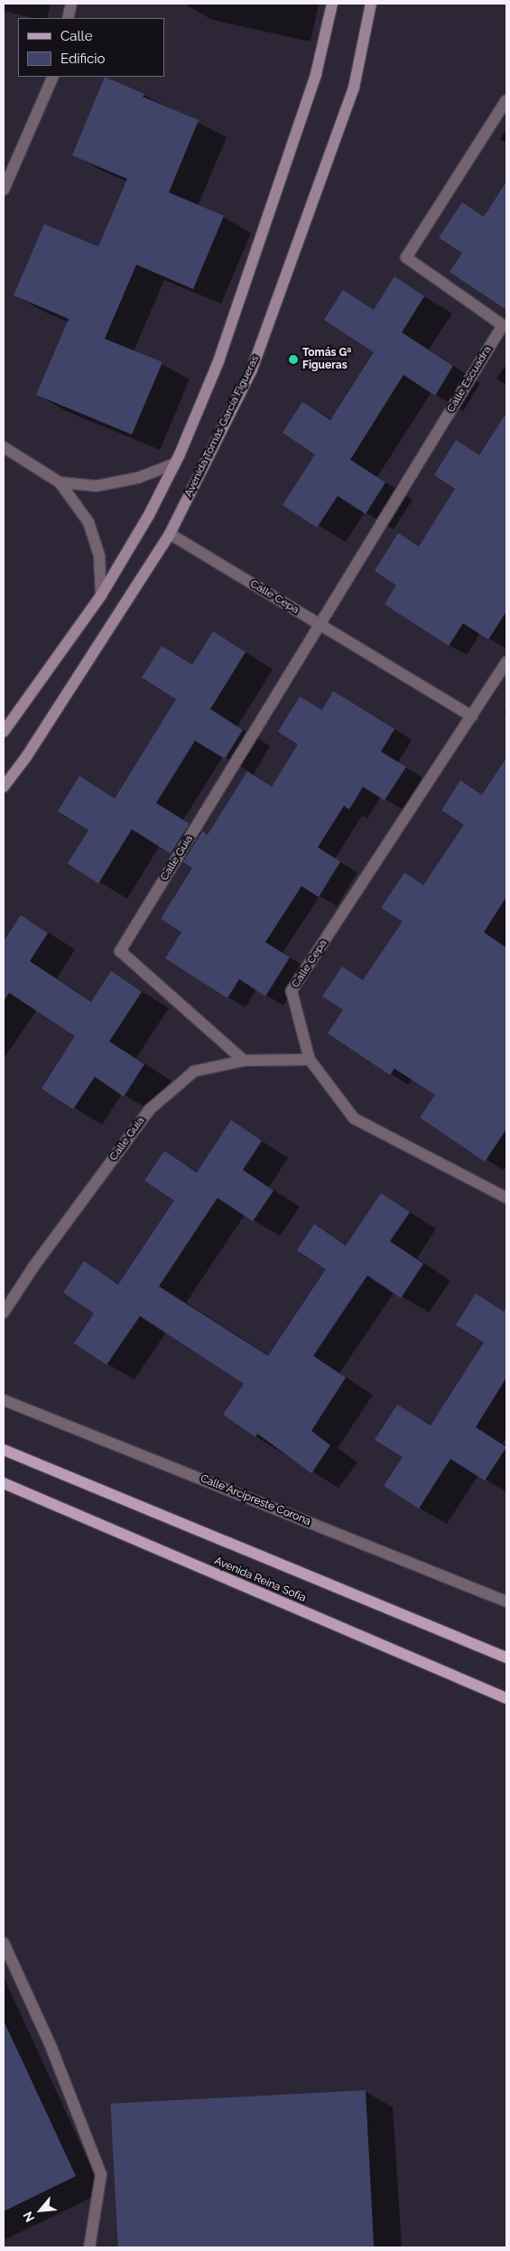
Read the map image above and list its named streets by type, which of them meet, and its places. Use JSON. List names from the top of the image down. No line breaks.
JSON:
{"streets":{"main road":["Avenida Tomás García Figueras","Avenida Reina Sofía"],"street":["Calle Escuadra","Calle Cepa","Calle Guía","Calle Guia","Calle Arcipreste Corona"]},"crossings":[["Calle Escuadra","Calle Cepa"],["Calle Escuadra","Calle Guía"],["Avenida Tomás García Figueras","Calle Cepa"],["Calle Cepa","Calle Guía"],["Calle Cepa","Calle Guia"],["Calle Guía","Calle Guia"]],"places":["Tomás Gª Figueras"],"legend":["Calle","Edificio"],"north":"bottom left"}
